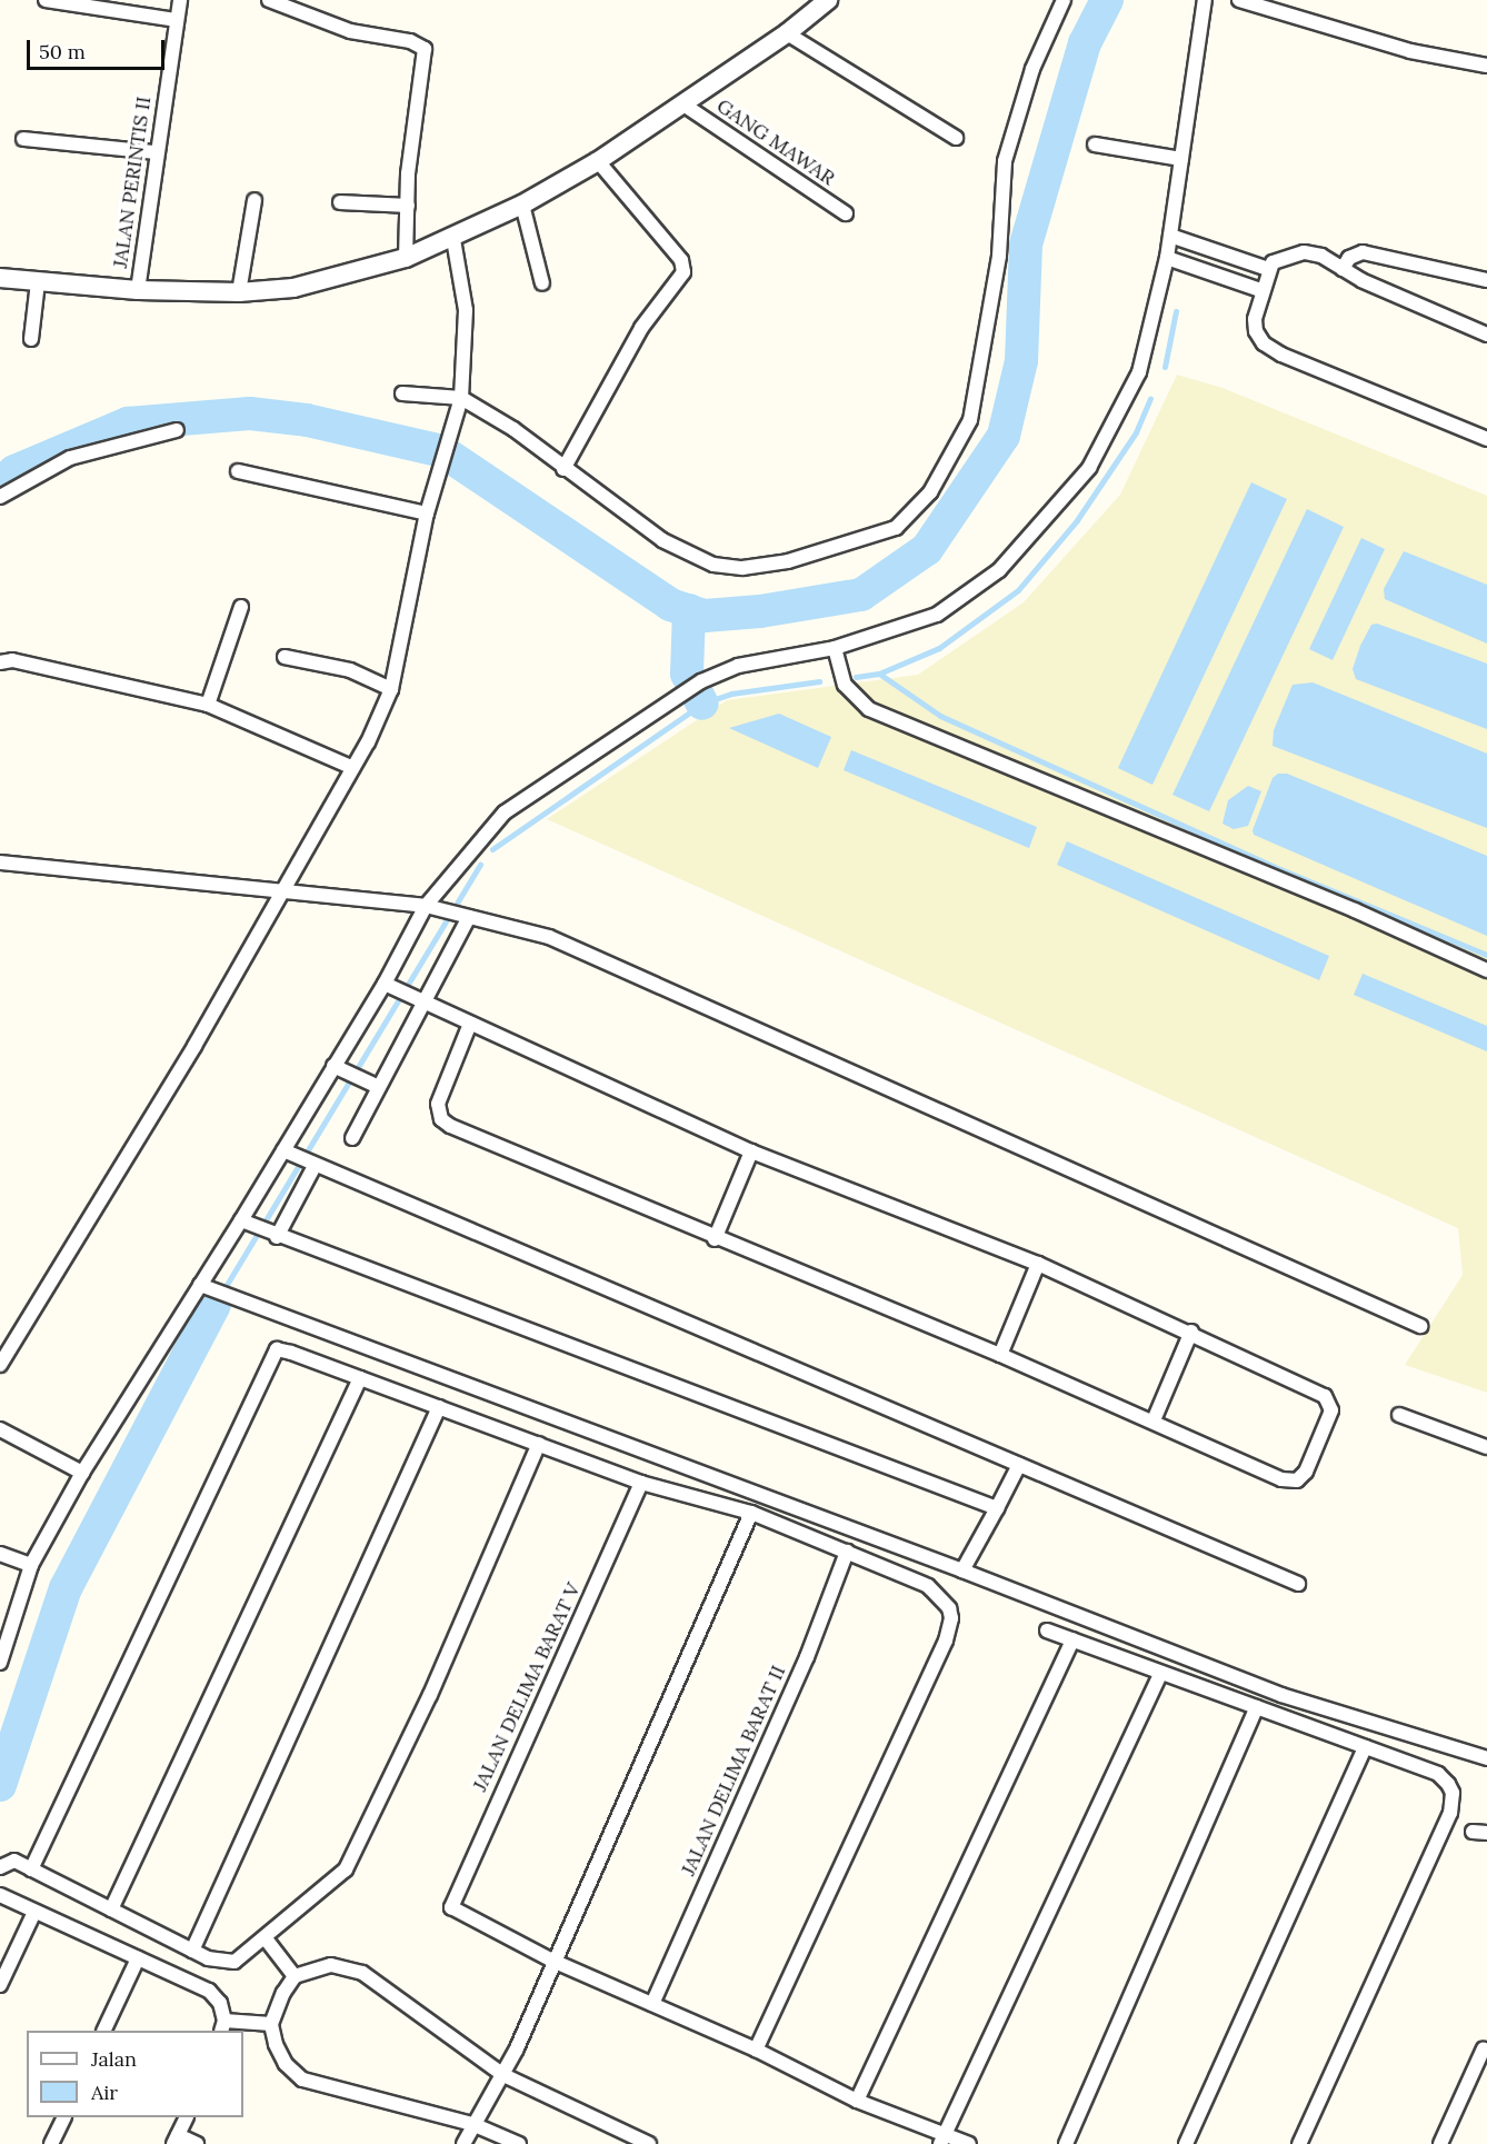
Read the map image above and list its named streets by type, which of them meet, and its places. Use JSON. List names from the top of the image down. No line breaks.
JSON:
{"streets":{"street":["GANG MAWAR","JALAN PERINTIS II","JALAN DELIMA BARAT V","JALAN DELIMA BARAT II"]},"legend":["Jalan","Air"],"scale_bar":"50 m"}
